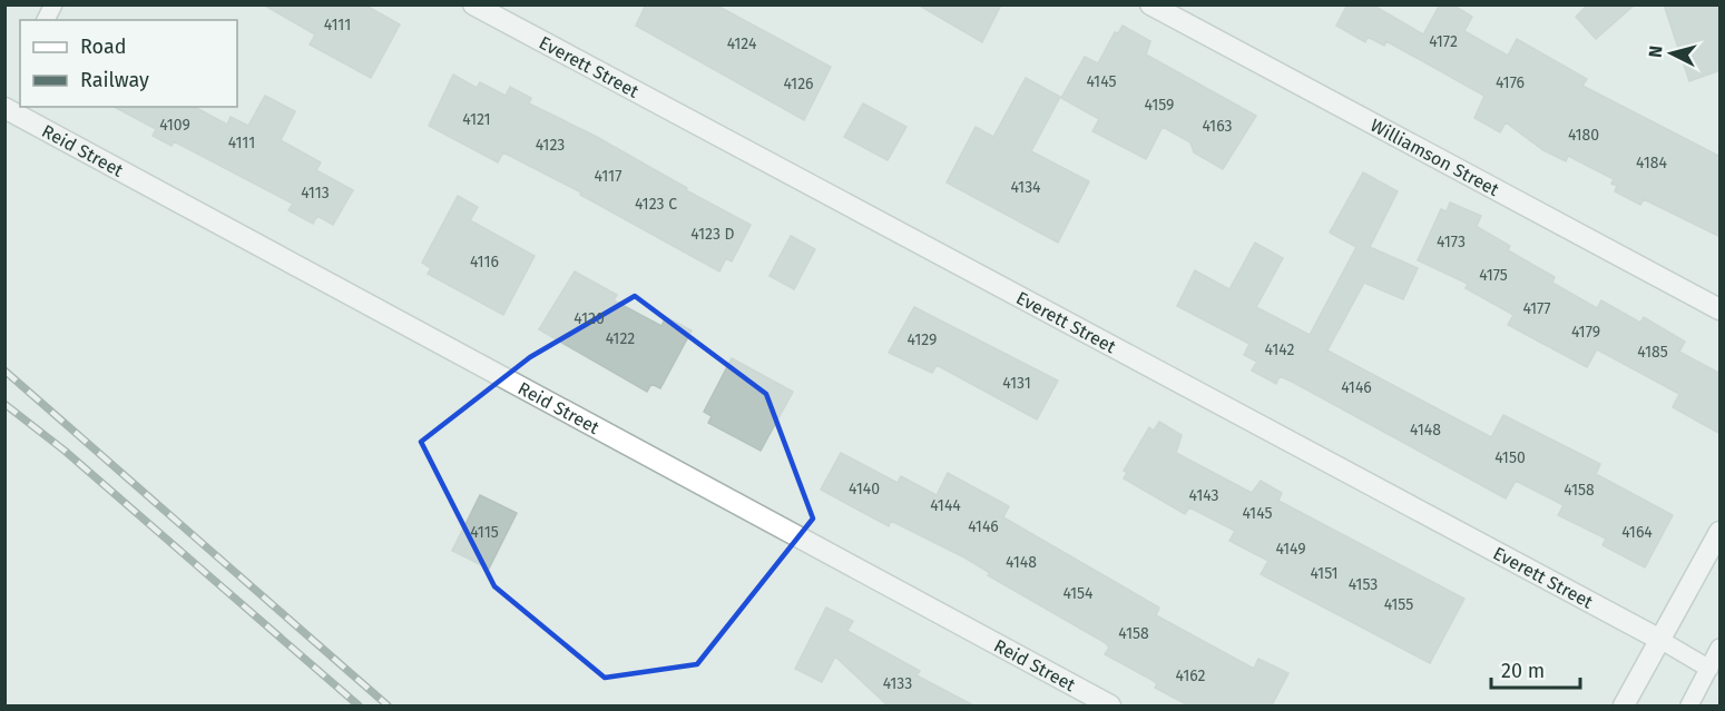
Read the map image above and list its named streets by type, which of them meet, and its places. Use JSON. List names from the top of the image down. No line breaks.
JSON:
{"streets":{"street":["Everett Street","Reid Street","Williamson Street"]},"house_numbers":["4111","4172","4124","4145","4176","4126","4159","4121","4109","4163","4180","4111","4123","4184","4117","4134","4113","4123 C","4123 D","4173","4116","4175","4177","4120","4179","4122","4129","4142","4185","4131","4146","4148","4150","4140","4158","4143","4144","4145","4146","4115","4164","4149","4148","4151","4153","4154","4155","4158","4162","4133"],"legend":["Road","Railway"],"scale_bar":"20 m","north":"left"}
